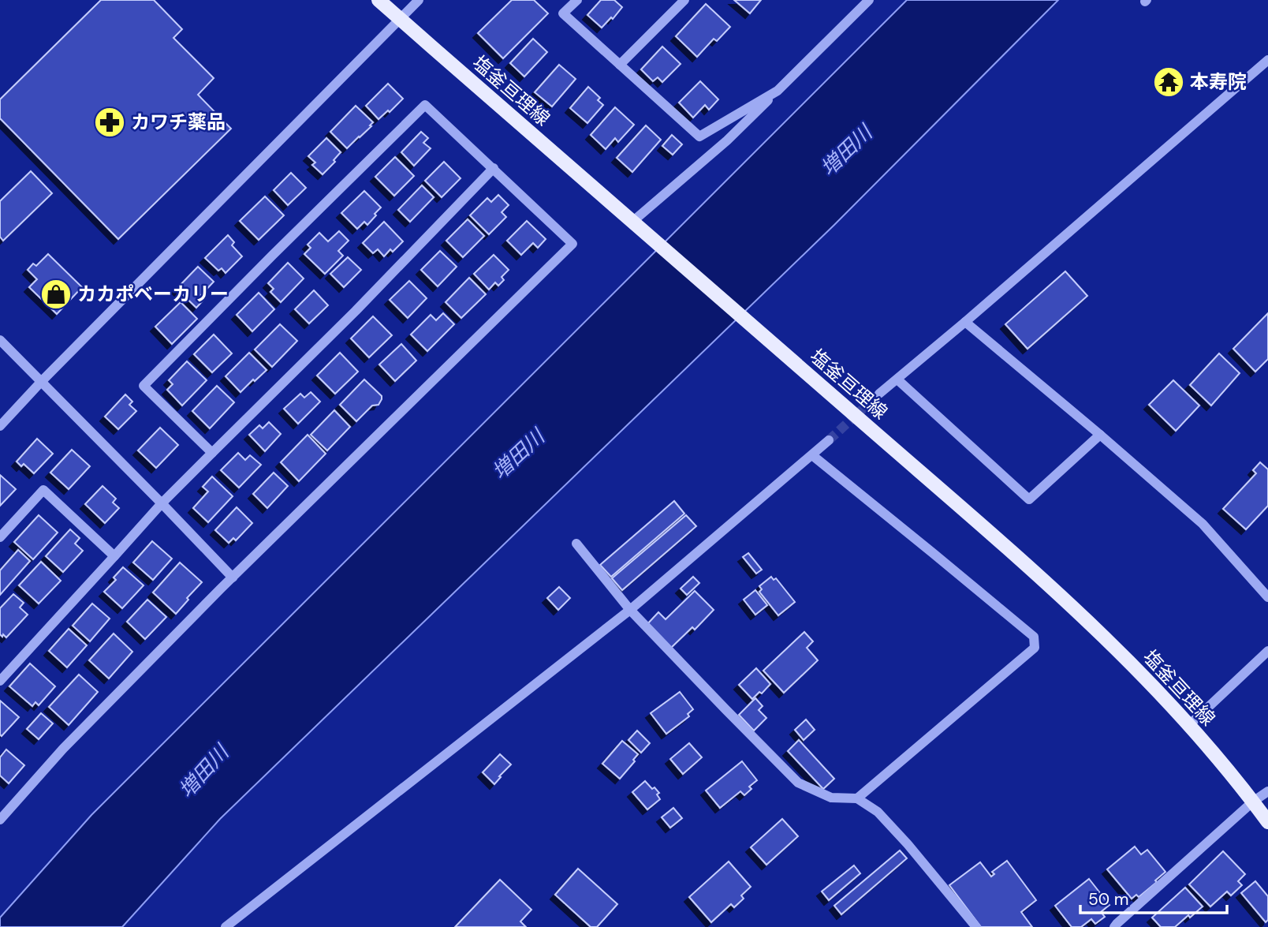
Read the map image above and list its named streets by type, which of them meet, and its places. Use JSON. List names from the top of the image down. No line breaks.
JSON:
{"streets":{"main road":["塩釜亘理線"]},"water":["増田川"],"places":{"temple":["本寿院"],"pharmacy":["カワチ薬品"],"shop":["カカポベーカリー"]},"scale_bar":"50 m"}
